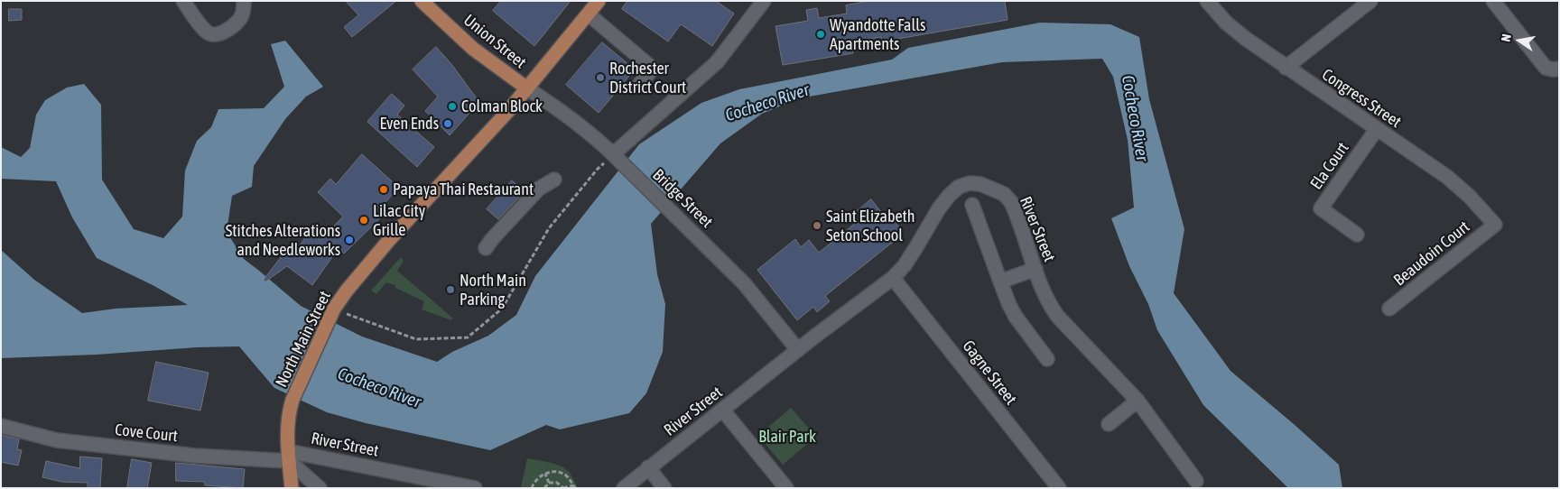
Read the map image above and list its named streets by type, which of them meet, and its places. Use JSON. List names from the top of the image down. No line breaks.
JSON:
{"streets":{"main road":["Union Street","North Main Street"],"street":["Congress Street","Ela Court","Bridge Street","River Street","Beaudoin Court","Gagne Street","Cove Court"]},"crossings":[["Union Street","Bridge Street"],["Union Street","North Main Street"],["Congress Street","Ela Court"],["Congress Street","Beaudoin Court"],["Bridge Street","River Street"],["Bridge Street","North Main Street"],["River Street","North Main Street"],["River Street","Gagne Street"],["River Street","Cove Court"],["North Main Street","Cove Court"]],"water":["Cocheco River"],"parks":["Blair Park"],"places":["Wyandotte Falls Apartments","Rochester District Court","Colman Block","Even Ends","Papaya Thai Restaurant","Lilac City Grille","Saint Elizabeth Seton School","Stitches Alterations and Needleworks","North Main Parking"],"north":"left"}
